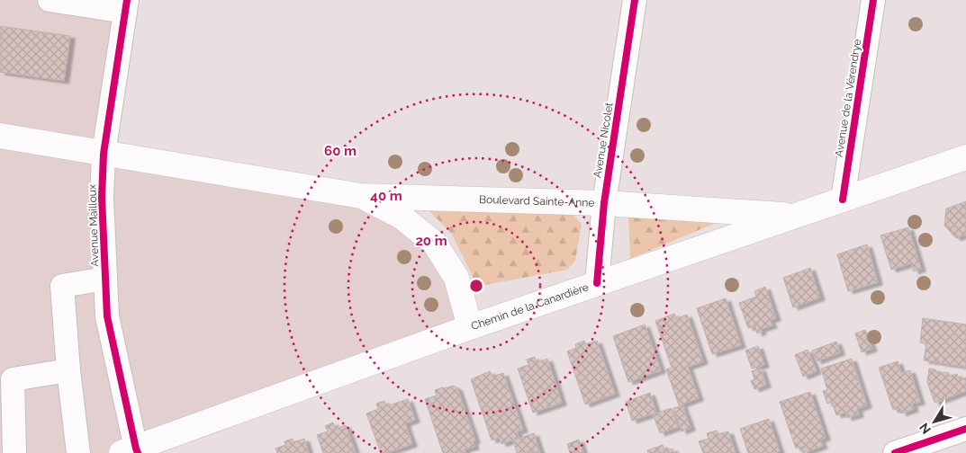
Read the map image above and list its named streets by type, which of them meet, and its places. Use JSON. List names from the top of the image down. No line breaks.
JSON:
{"streets":{"main road":["Boulevard Sainte-Anne","Chemin de la Canardière"],"street":["Avenue de la Vérendrye","Avenue Nicolet","Avenue Mailloux"]},"crossings":[["Avenue de la Vérendrye","Chemin de la Canardière"],["Avenue Nicolet","Boulevard Sainte-Anne"],["Avenue Nicolet","Chemin de la Canardière"],["Boulevard Sainte-Anne","Avenue Mailloux"],["Boulevard Sainte-Anne","Chemin de la Canardière"],["Avenue Mailloux","Chemin de la Canardière"]],"north":"bottom left","rings":["60 m","40 m","20 m"]}
